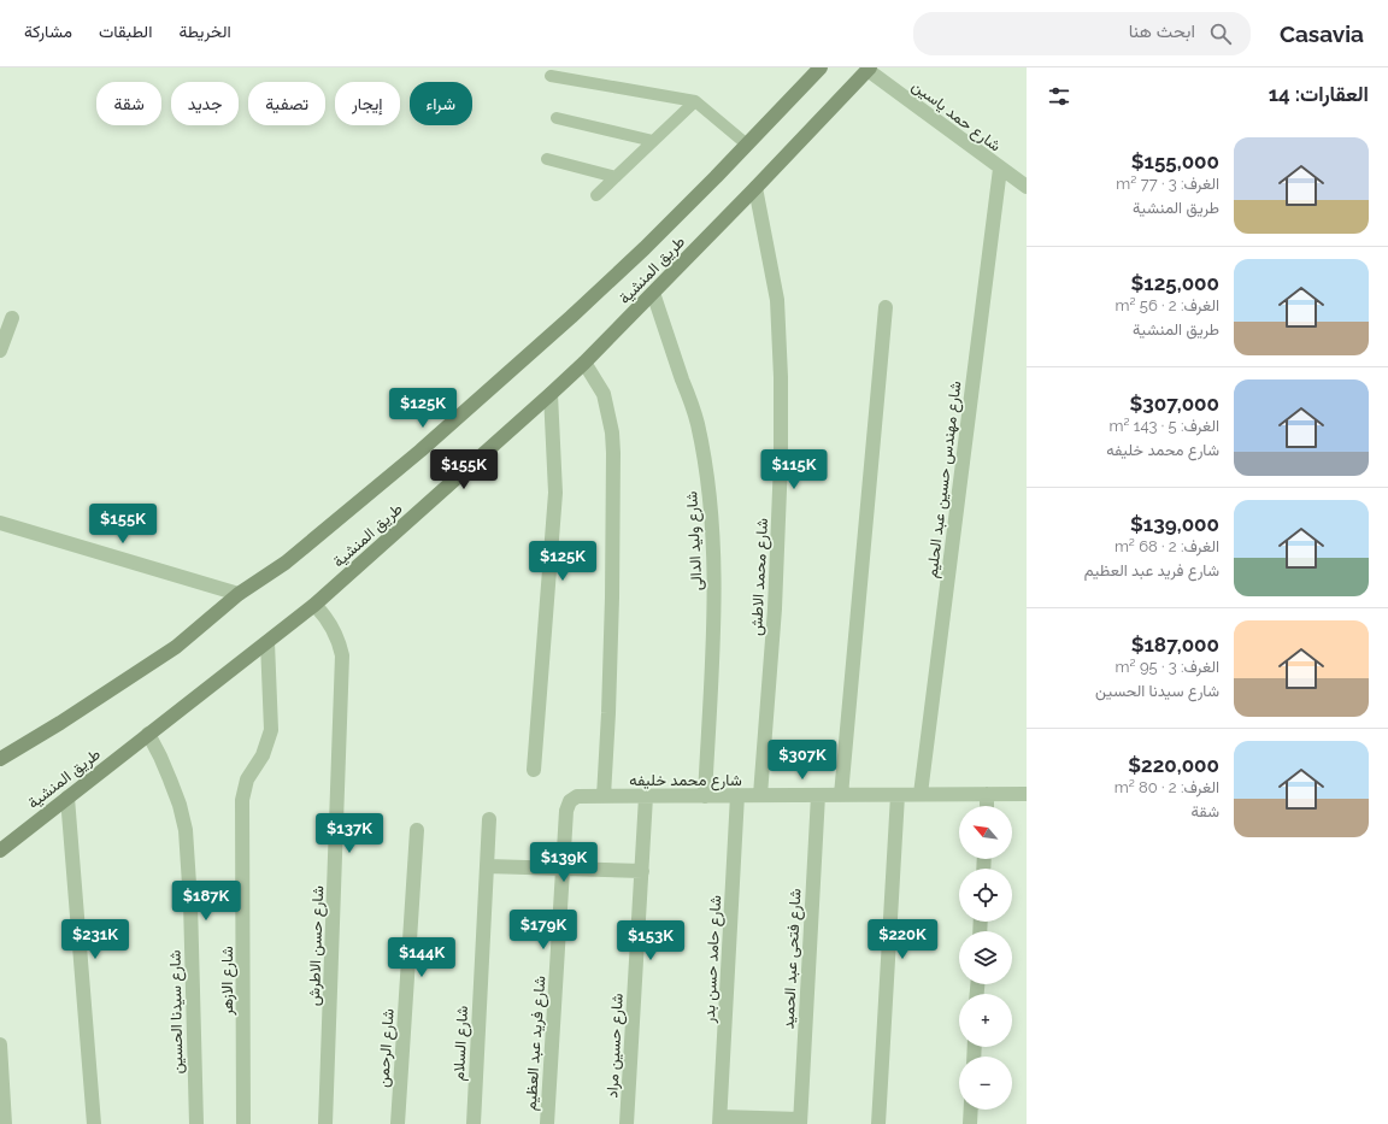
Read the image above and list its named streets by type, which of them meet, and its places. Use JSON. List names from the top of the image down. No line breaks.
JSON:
{"streets":{"street":["شارع حمد ياسين","طريق المنشية","شارع مهندس حسين عبد الحليم","شارع وليد الدالى","شارع محمد الاطش","شارع محمد خليفه","شارع حسن الاطرش","شارع حامد حسن بدر","شارع فتحى عبد الحميد","شارع الازهر","شارع سيدنا الحسين","شارع السلام","شارع فريد عبد العظيم","شارع حسين مراد","شارع الرحمن"]},"crossings":[["شارع حمد ياسين","طريق المنشية"],["شارع حمد ياسين","شارع مهندس حسين عبد الحليم"],["طريق المنشية","شارع وليد الدالى"],["طريق المنشية","شارع محمد الاطش"],["طريق المنشية","شارع حسن الاطرش"],["طريق المنشية","شارع الازهر"],["طريق المنشية","شارع سيدنا الحسين"],["شارع مهندس حسين عبد الحليم","شارع محمد خليفه"],["شارع وليد الدالى","شارع محمد خليفه"],["شارع محمد الاطش","شارع محمد خليفه"],["شارع محمد خليفه","شارع حامد حسن بدر"],["شارع محمد خليفه","شارع فتحى عبد الحميد"],["شارع محمد خليفه","شارع فريد عبد العظيم"],["شارع محمد خليفه","شارع حسين مراد"]],"north":"top left","page":{"header":"Casavia","search":"ابحث هنا","nav":["الخريطة","الطبقات","مشاركة"],"heading":"العقارات: 14","chip":["شراء","إيجار","تصفية","جديد","شقة"],"list":[{"name":"$155,000","note":"الغرف: 3 · 77 m² · طريق المنشية"},{"name":"$125,000","note":"الغرف: 2 · 56 m² · طريق المنشية"},{"name":"$307,000","note":"الغرف: 5 · 143 m² · شارع محمد خليفه"},{"name":"$139,000","note":"الغرف: 2 · 68 m² · شارع فريد عبد العظيم"},{"name":"$187,000","note":"الغرف: 3 · 95 m² · شارع سيدنا الحسين"},{"name":"$220,000","note":"الغرف: 2 · 80 m² · شقة"}],"price":["$125K","$155K","$115K","$155K","$125K","$307K","$137K","$139K","$187K","$179K","$231K","$220K","$153K","$144K"],"map_buttons":["+","−"]}}
